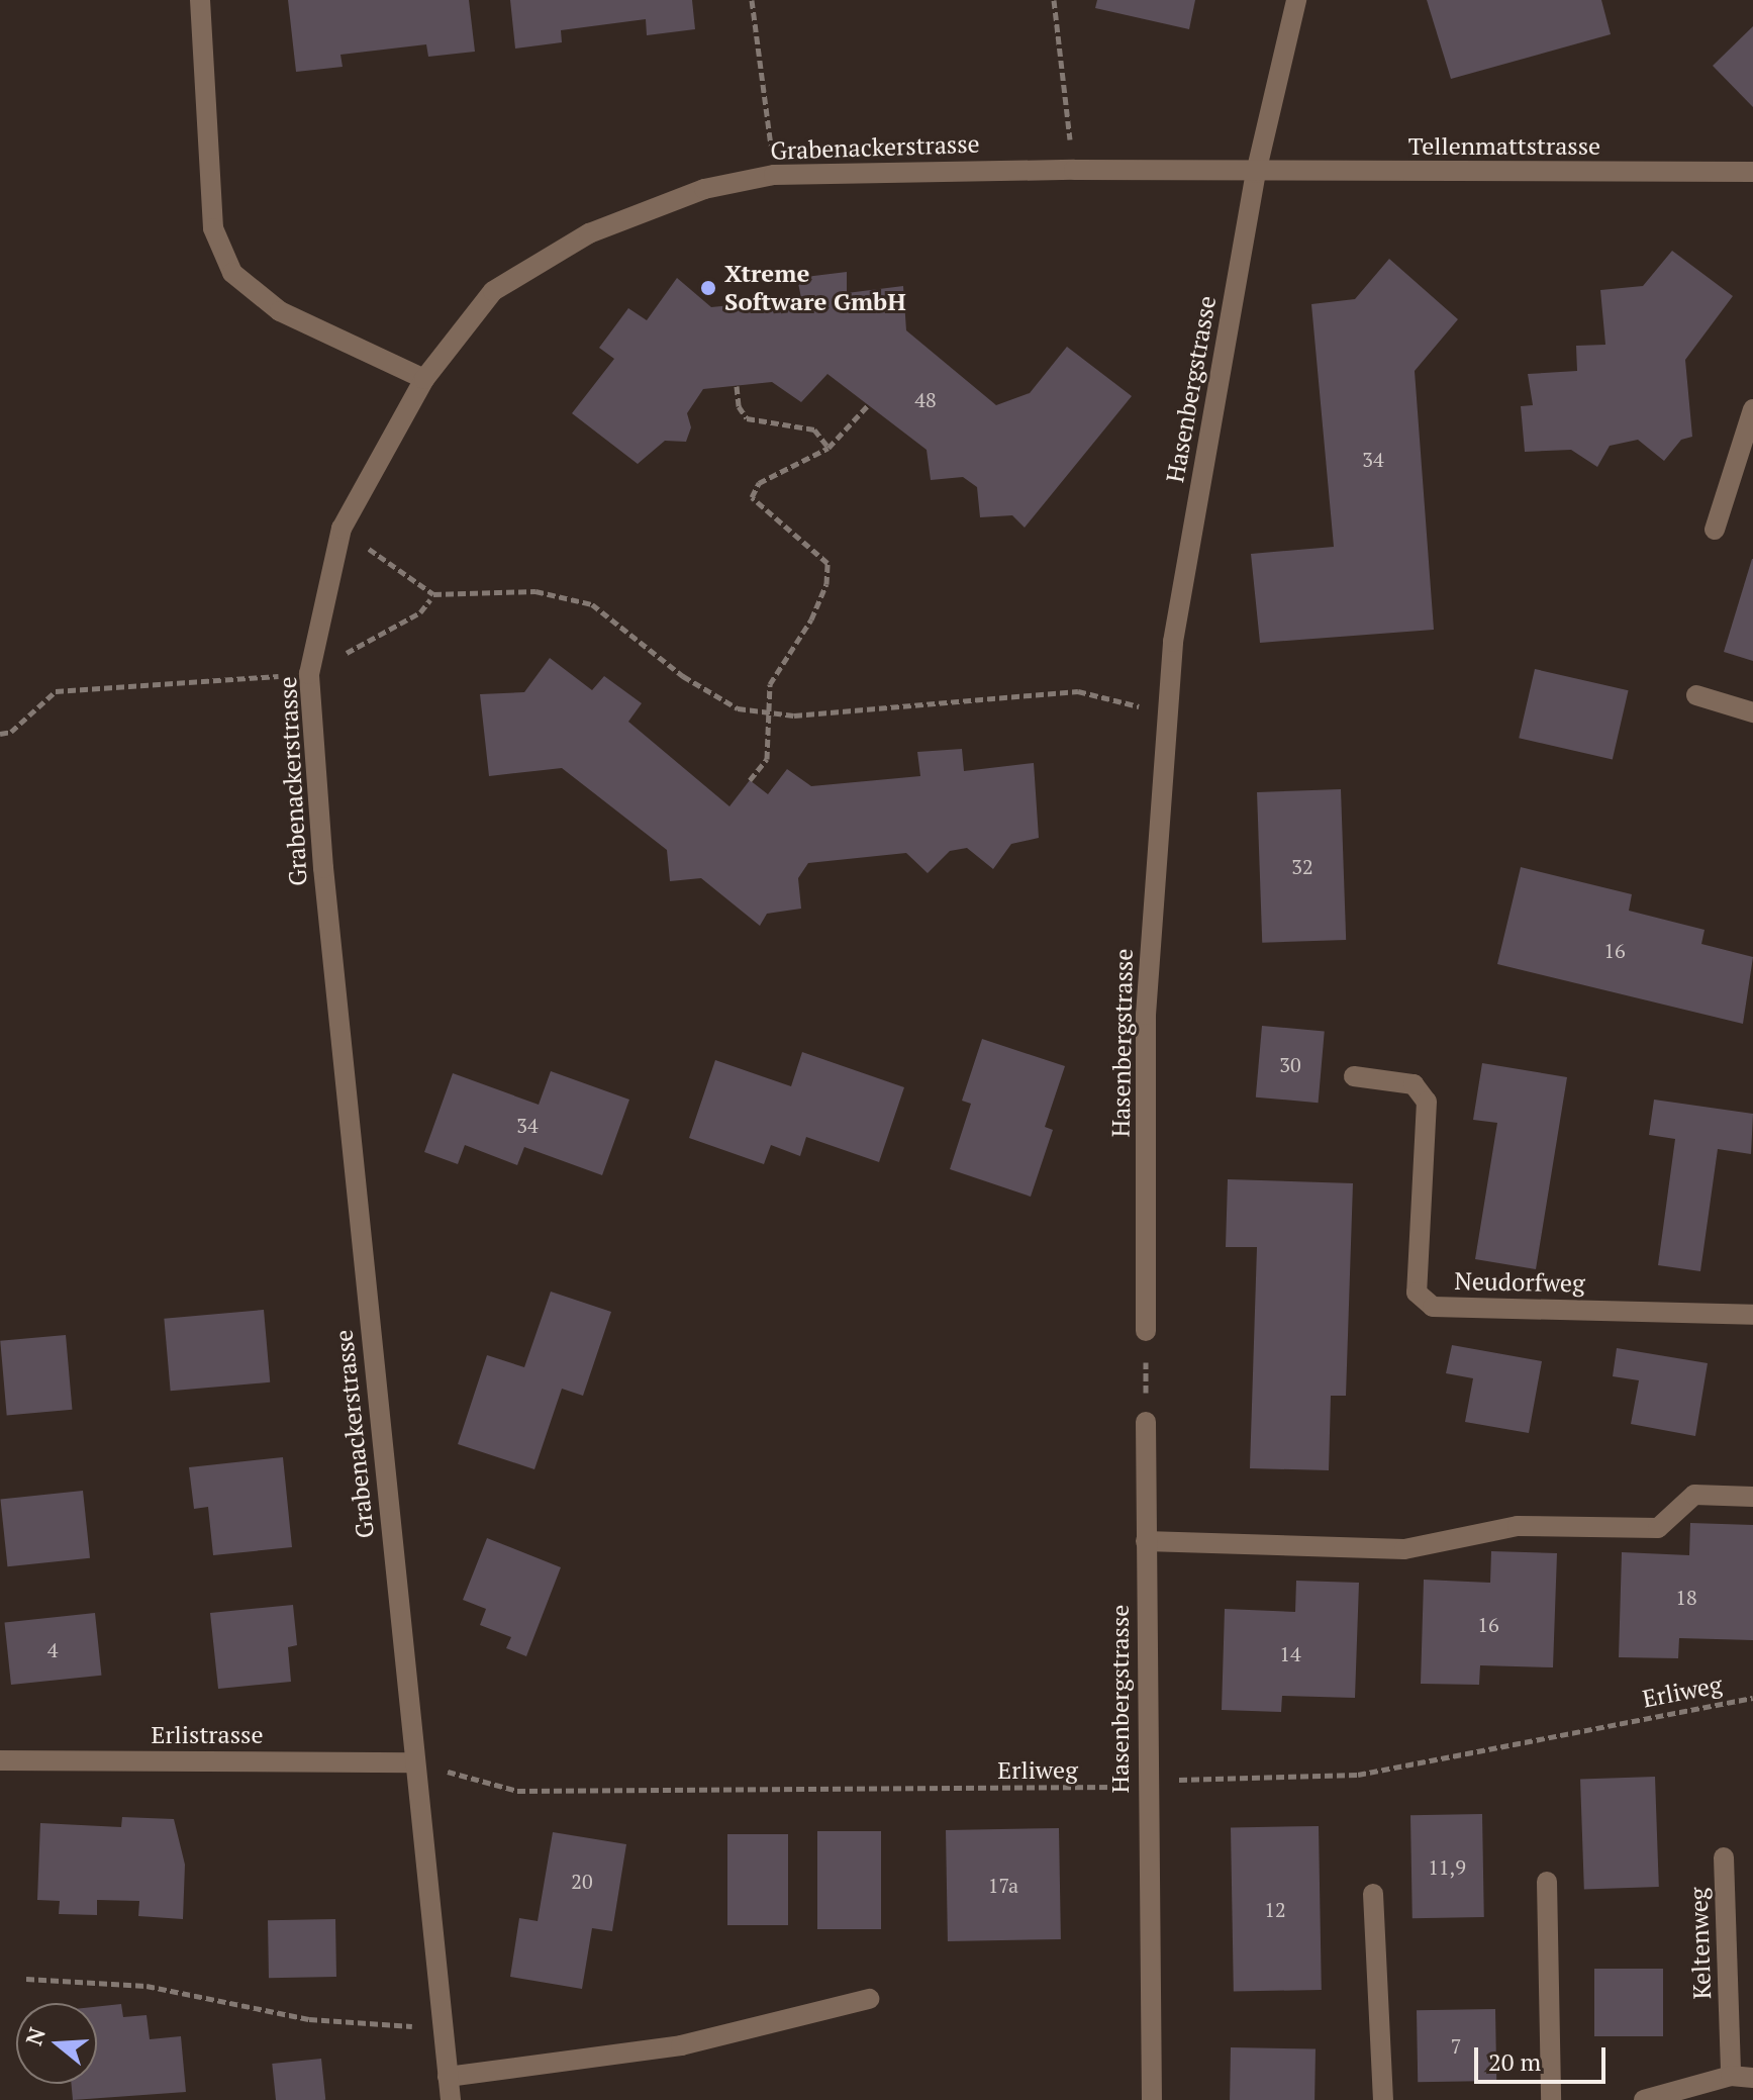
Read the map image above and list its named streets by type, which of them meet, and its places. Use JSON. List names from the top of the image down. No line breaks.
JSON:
{"streets":{"street":["Tellenmattstrasse","Grabenackerstrasse","Hasenbergstrasse","Neudorfweg","Erlistrasse","Keltenweg"],"path":["Erliweg"]},"crossings":[["Tellenmattstrasse","Grabenackerstrasse"],["Tellenmattstrasse","Hasenbergstrasse"],["Grabenackerstrasse","Hasenbergstrasse"],["Grabenackerstrasse","Erliweg"],["Grabenackerstrasse","Erlistrasse"],["Hasenbergstrasse","Erliweg"],["Erliweg","Erlistrasse"]],"places":["Xtreme Software GmbH"],"house_numbers":["48","34","32","16","30","34","18","16","4","14","11,9","20","17a","12","7"],"scale_bar":"20 m","north":"left"}
